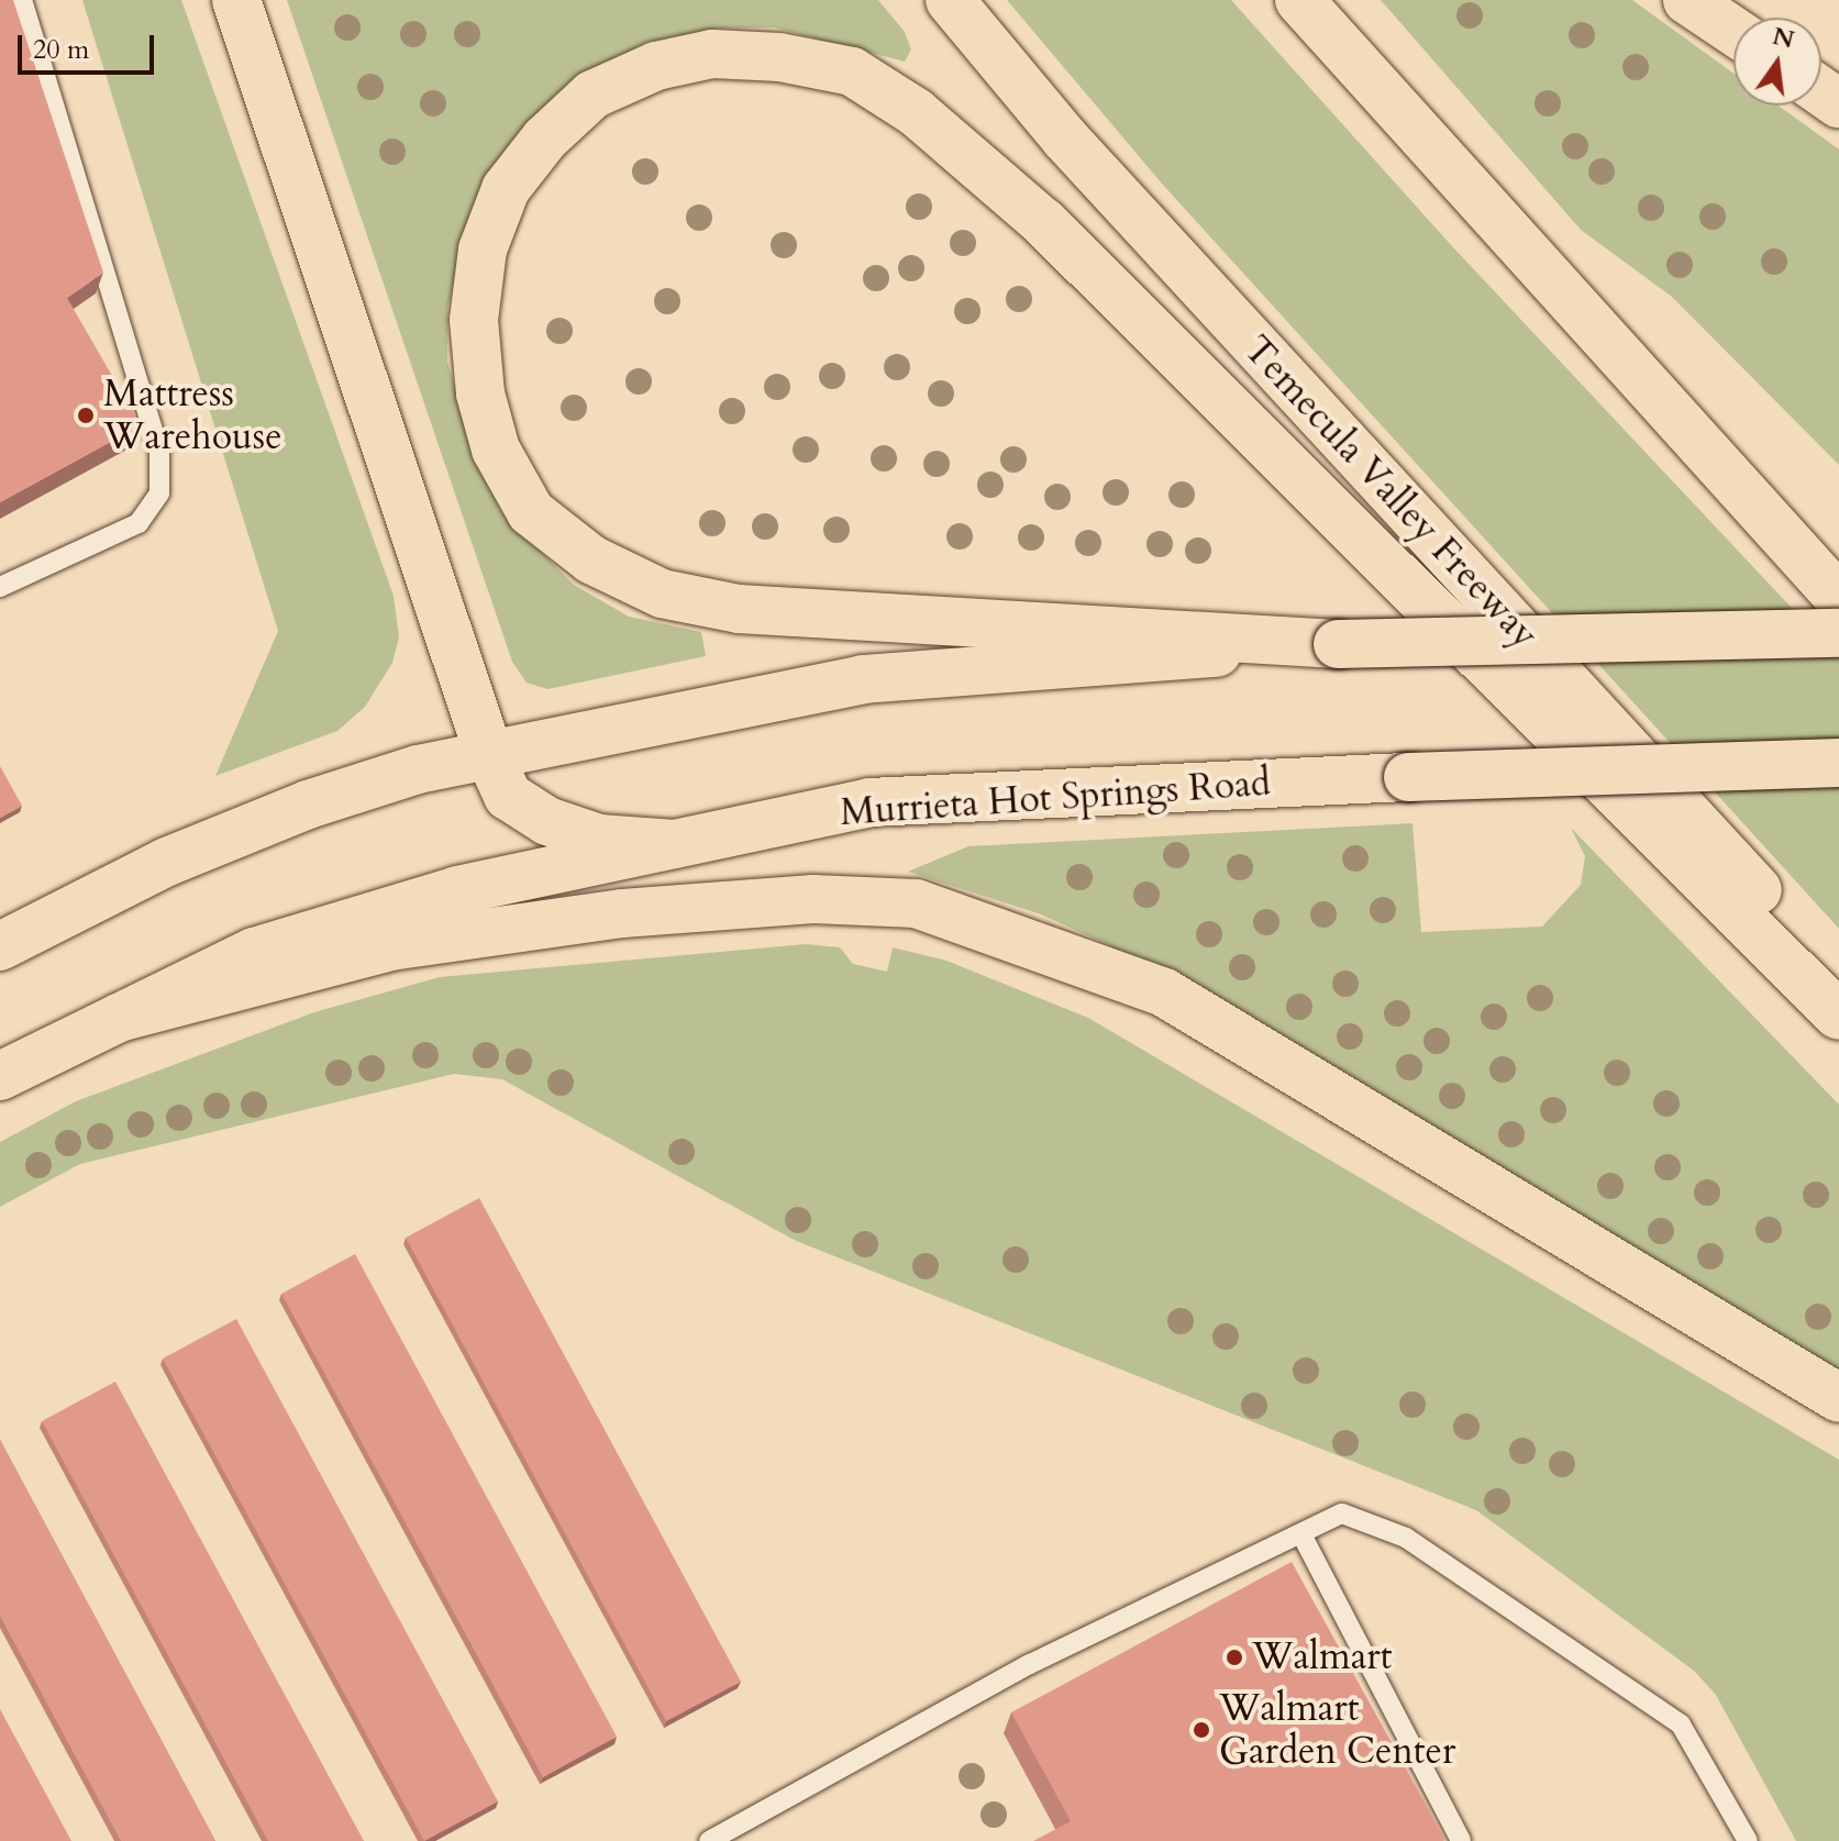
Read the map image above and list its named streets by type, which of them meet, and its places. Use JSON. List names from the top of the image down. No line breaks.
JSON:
{"streets":{"main road":["Temecula Valley Freeway","Murrieta Hot Springs Road"]},"places":["Mattress Warehouse","Walmart","Walmart Garden Center"],"scale_bar":"20 m","north":"top"}
